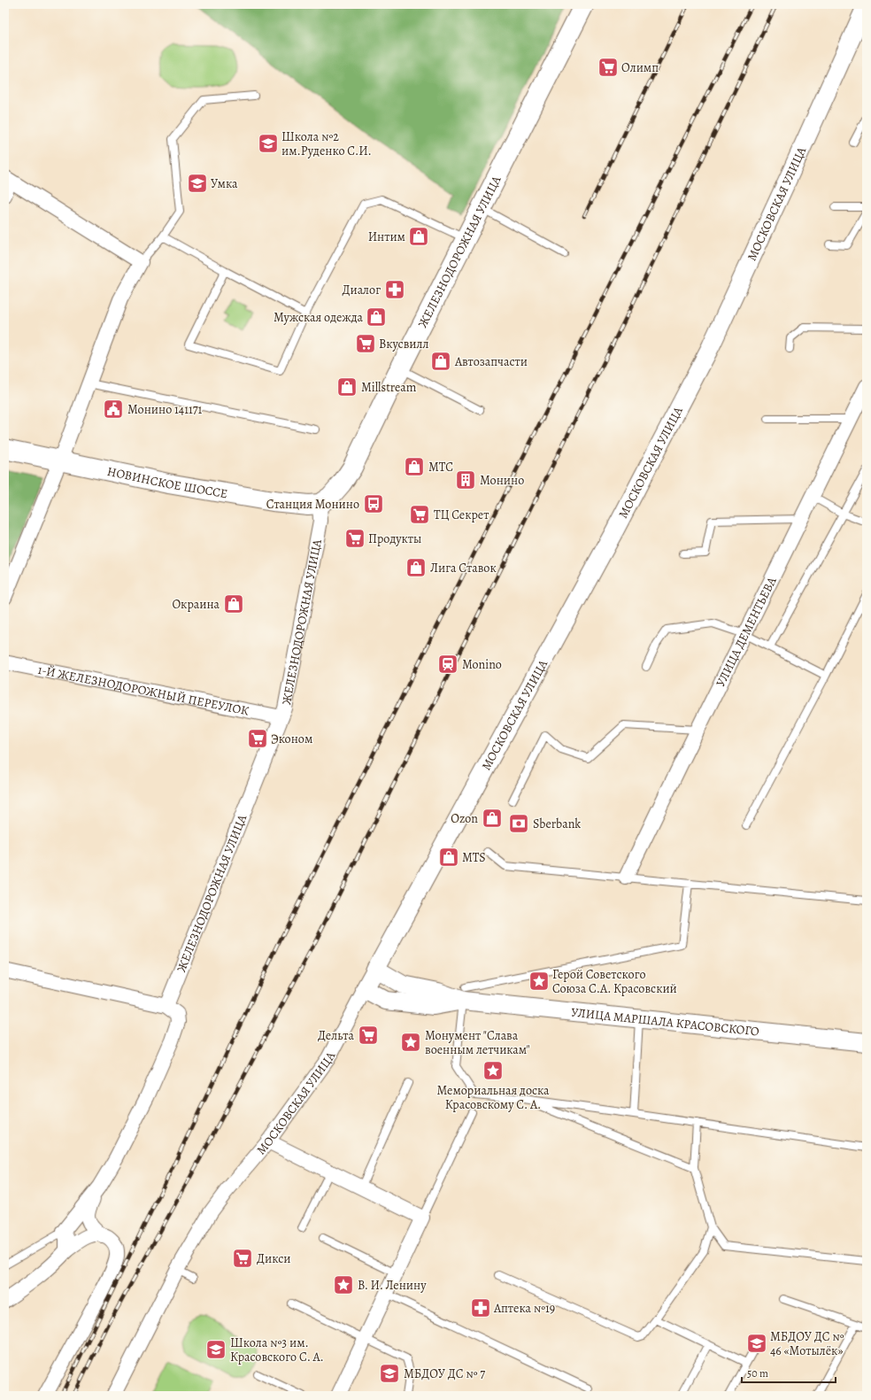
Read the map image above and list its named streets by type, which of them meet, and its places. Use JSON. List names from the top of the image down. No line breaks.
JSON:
{"streets":{"main road":["ЖЕЛЕЗНОДОРОЖНАЯ УЛИЦА","НОВИНСКОЕ ШОССЕ"],"street":["МОСКОВСКАЯ УЛИЦА","УЛИЦА ДЕМЕНТЬЕВА","1-Й ЖЕЛЕЗНОДОРОЖНЫЙ ПЕРЕУЛОК","УЛИЦА МАРШАЛА КРАСОВСКОГО"]},"crossings":[["МОСКОВСКАЯ УЛИЦА","УЛИЦА МАРШАЛА КРАСОВСКОГО"],["ЖЕЛЕЗНОДОРОЖНАЯ УЛИЦА","НОВИНСКОЕ ШОССЕ"],["ЖЕЛЕЗНОДОРОЖНАЯ УЛИЦА","1-Й ЖЕЛЕЗНОДОРОЖНЫЙ ПЕРЕУЛОК"]],"places":{"supermarket":["Олимп","Вкусвилл","ТЦ Секрет","Продукты","Эконом","Дельта","Дикси"],"school or university":["Школа №2 им.Руденко С.И.","Умка","МБДОУ ДC № 46 «Мотылёк»","Школа №3 им. Красовского С. А.","МБДОУ ДС № 7"],"shop":["Интим","Мужская одежда","Автозапчасти","Millstream","МТС","Лига Ставок","Окраина","Ozon","MTS"],"pharmacy":["Диалог","Аптека №19"],"public building":["Монино 141171"],"building":["Монино"],"bus stop":["Станция Монино"],"station":["Monino"],"bank":["Sberbank"],"place":["Герой Советского Союза С.А. Красовский","Монумент \"Слава военным летчикам\"","Мемориальная доска Красовскому С. А.","В. И. Ленину"]},"scale_bar":"50 m"}
